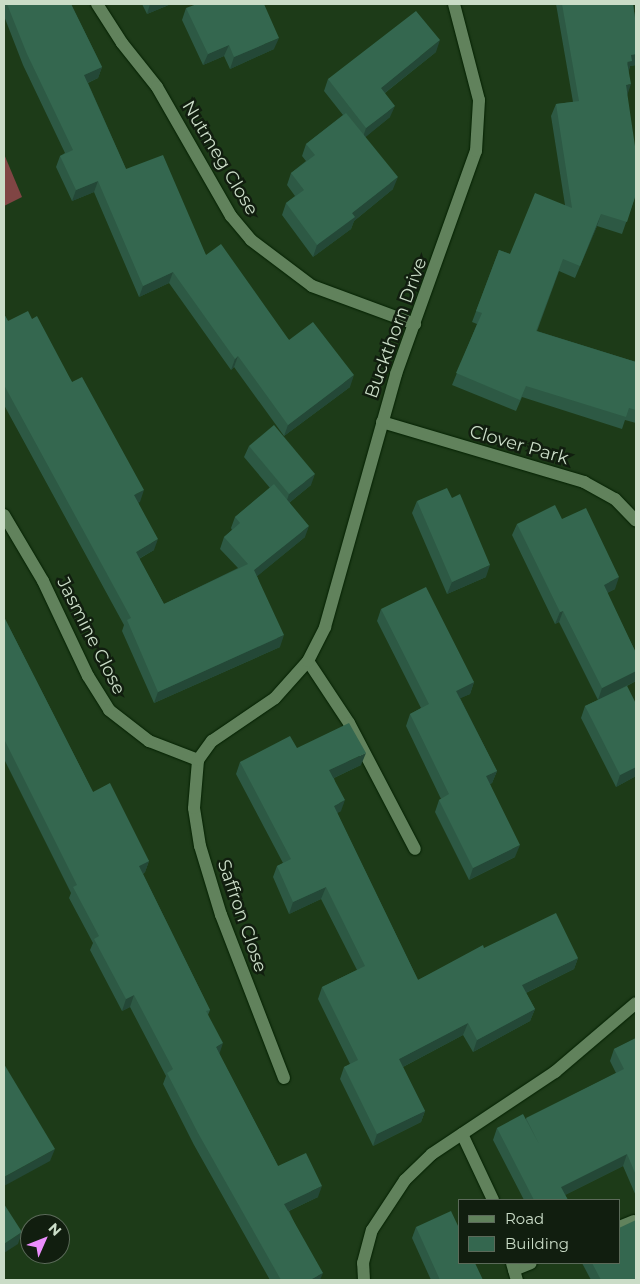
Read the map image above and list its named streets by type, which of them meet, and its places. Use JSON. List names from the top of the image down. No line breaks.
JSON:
{"streets":{"street":["Nutmeg Close","Buckthorn Drive","Clover Park","Jasmine Close","Saffron Close"]},"crossings":[["Nutmeg Close","Buckthorn Drive"],["Buckthorn Drive","Clover Park"],["Buckthorn Drive","Jasmine Close"],["Buckthorn Drive","Saffron Close"],["Jasmine Close","Saffron Close"]],"legend":["Road","Building"],"north":"top right"}
